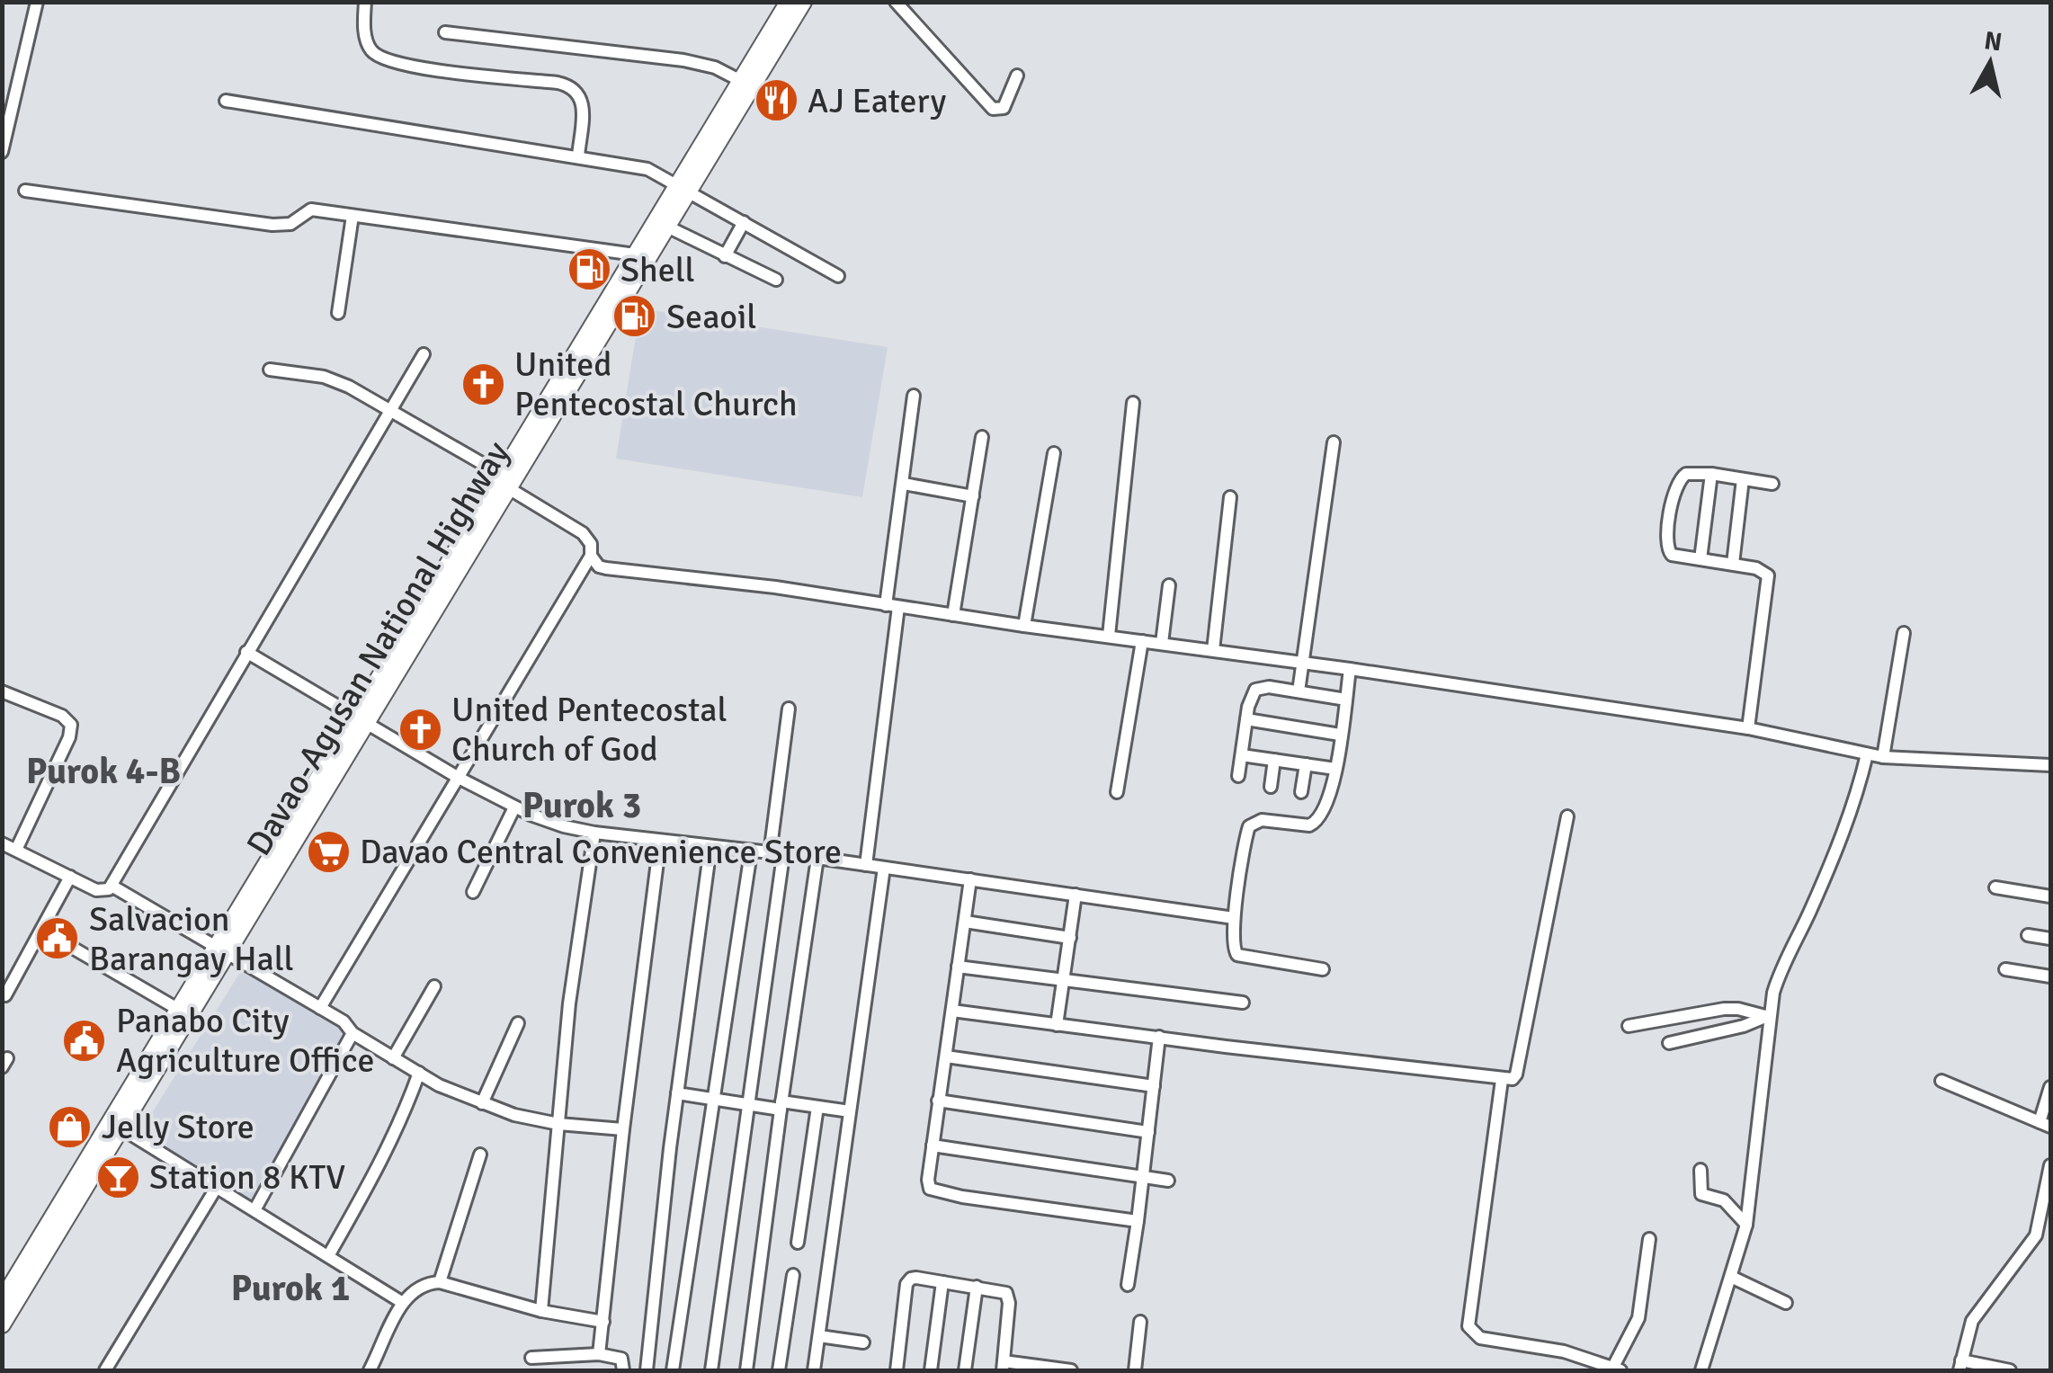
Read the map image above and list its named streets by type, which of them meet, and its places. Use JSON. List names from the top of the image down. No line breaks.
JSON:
{"streets":{"highway":["Davao-Agusan National Highway"]},"districts":["Purok 4-B","Purok 3","Purok 1"],"places":{"restaurant":["AJ Eatery"],"fuel station":["Shell","Seaoil"],"church":["United Pentecostal Church","United Pentecostal Church of God"],"supermarket":["Davao Central Convenience Store"],"public building":["Salvacion Barangay Hall","Panabo City Agriculture Office"],"shop":["Jelly Store"],"bar":["Station 8 KTV"]},"north":"top"}
